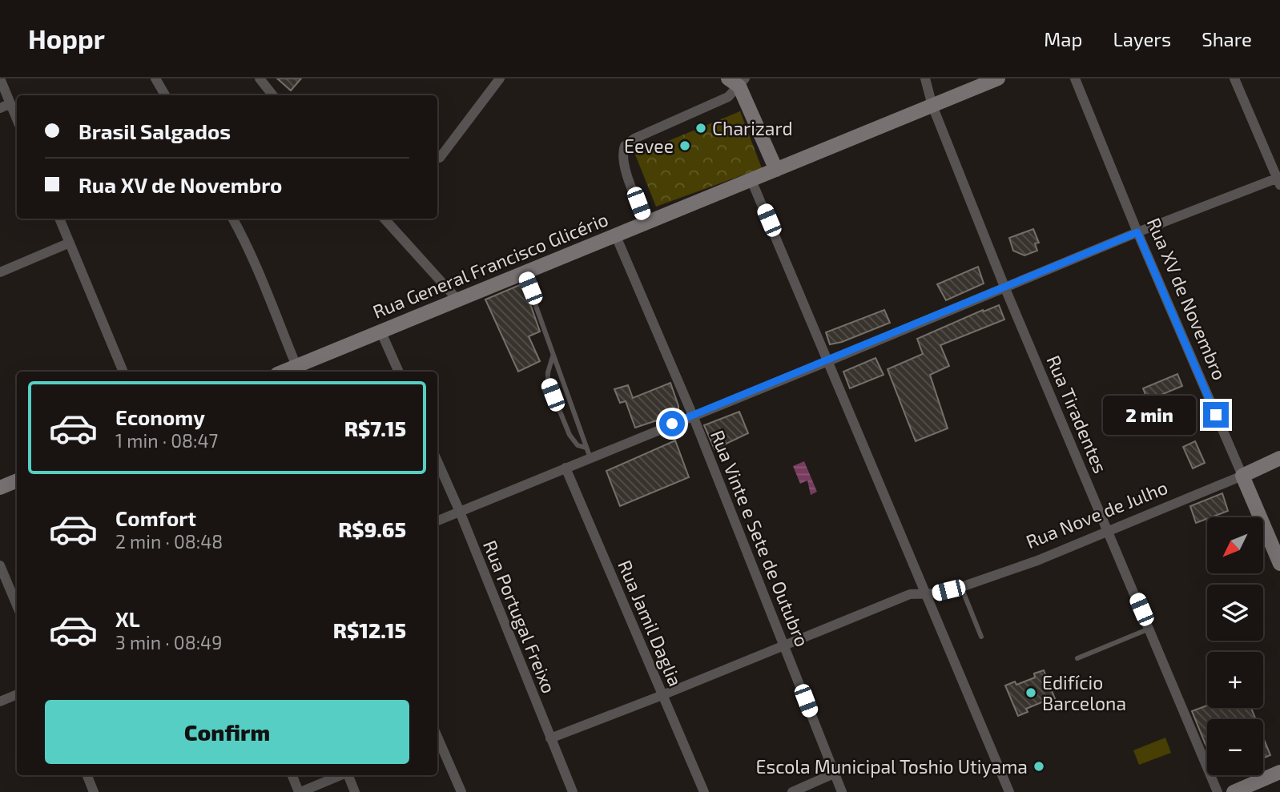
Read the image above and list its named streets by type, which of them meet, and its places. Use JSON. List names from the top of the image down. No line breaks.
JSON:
{"streets":{"main road":["Rua General Francisco Glicério","Rua XV de Novembro","Rua Nove de Julho"],"street":["Rua Tiradentes","Rua Vinte e Sete de Outubro","Rua Portugal Freixo","Rua Jamil Daglia"]},"crossings":[["Rua General Francisco Glicério","Rua Tiradentes"],["Rua General Francisco Glicério","Rua Vinte e Sete de Outubro"],["Rua XV de Novembro","Rua Nove de Julho"],["Rua Tiradentes","Rua Nove de Julho"],["Rua Nove de Julho","Rua Vinte e Sete de Outubro"],["Rua Nove de Julho","Rua Portugal Freixo"],["Rua Nove de Julho","Rua Jamil Daglia"]],"places":["Charizard","Eevee","Edifício Barcelona","Escola Municipal Toshio Utiyama"],"north":"bottom left","page":{"header":"Hoppr","nav":["Map","Layers","Share"],"banner":["Brasil Salgados","Rua XV de Novembro"],"list":[{"name":"Economy","note":"1 min · 08:47","value":"R$7.15"},{"name":"Comfort","note":"2 min · 08:48","value":"R$9.65"},{"name":"XL","note":"3 min · 08:49","value":"R$12.15"}],"bubble":"2 min","map_buttons":["+","−"],"buttons":"Confirm"}}
